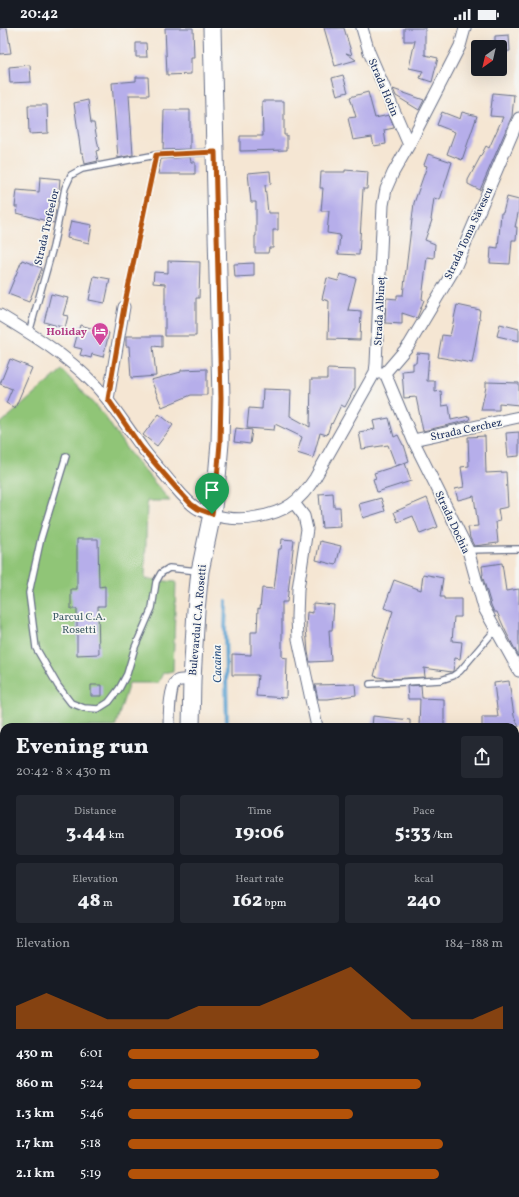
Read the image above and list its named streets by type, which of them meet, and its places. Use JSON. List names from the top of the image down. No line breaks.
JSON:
{"streets":{"main road":["Bulevardul C.A. Rosetti"],"street":["Strada Hotin","Strada Toma Săvescu","Strada Albineț","Strada Cerchez","Strada Dochia"],"lane":["Strada Trofeelor"]},"crossings":[["Strada Hotin","Strada Albineț"],["Strada Trofeelor","Strada Albineț"],["Strada Trofeelor","Bulevardul C.A. Rosetti"],["Strada Toma Săvescu","Strada Albineț"],["Strada Toma Săvescu","Strada Dochia"],["Strada Albineț","Strada Dochia"],["Strada Albineț","Bulevardul C.A. Rosetti"],["Strada Cerchez","Strada Dochia"]],"water":["Cacaina"],"parks":["Parcul C.A. Rosetti"],"places":{"hotel":["Holiday"]},"north":"bottom left","page":{"status":"20:42","heading":["Evening run","20:42 · 8 × 430 m"],"stats":[["Distance","3.44 km"],["Time","19:06"],["Pace","5:33 /km"],["Elevation","48 m"],["Heart rate","162 bpm"],["kcal","240"]],"chart":["Elevation","184–188 m"],"list":[{"name":"430 m","note":"6:01"},{"name":"860 m","note":"5:24"},{"name":"1.3 km","note":"5:46"},{"name":"1.7 km","note":"5:18"},{"name":"2.1 km","note":"5:19"}]}}
